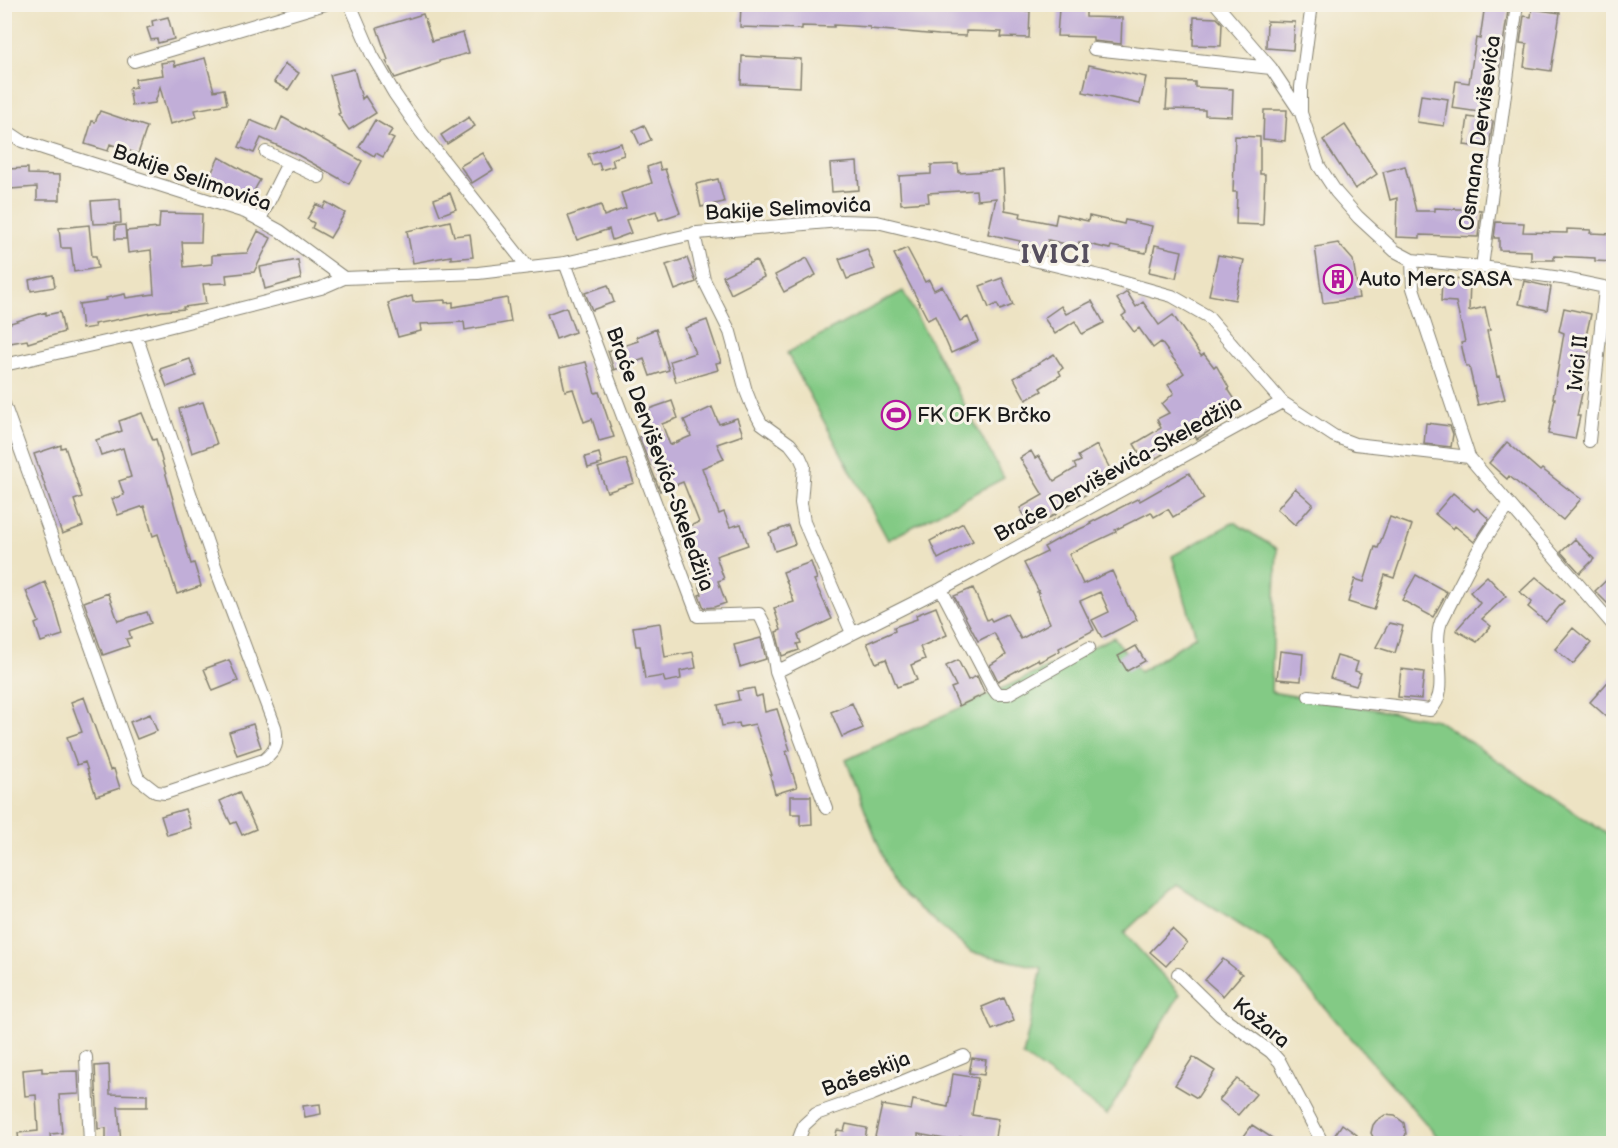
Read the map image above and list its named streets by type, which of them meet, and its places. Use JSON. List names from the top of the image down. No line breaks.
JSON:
{"streets":{"street":["Osmana Derviševića","Bakije Selimovića","Ivici II","Braće Derviševića-Skeledžija","Kožara","Bašeskija"]},"crossings":[["Bakije Selimovića","Braće Derviševića-Skeledžija"]],"districts":["IVICI"],"places":{"building":["Auto Merc SASA"],"sports":["FK OFK Brčko"]}}
